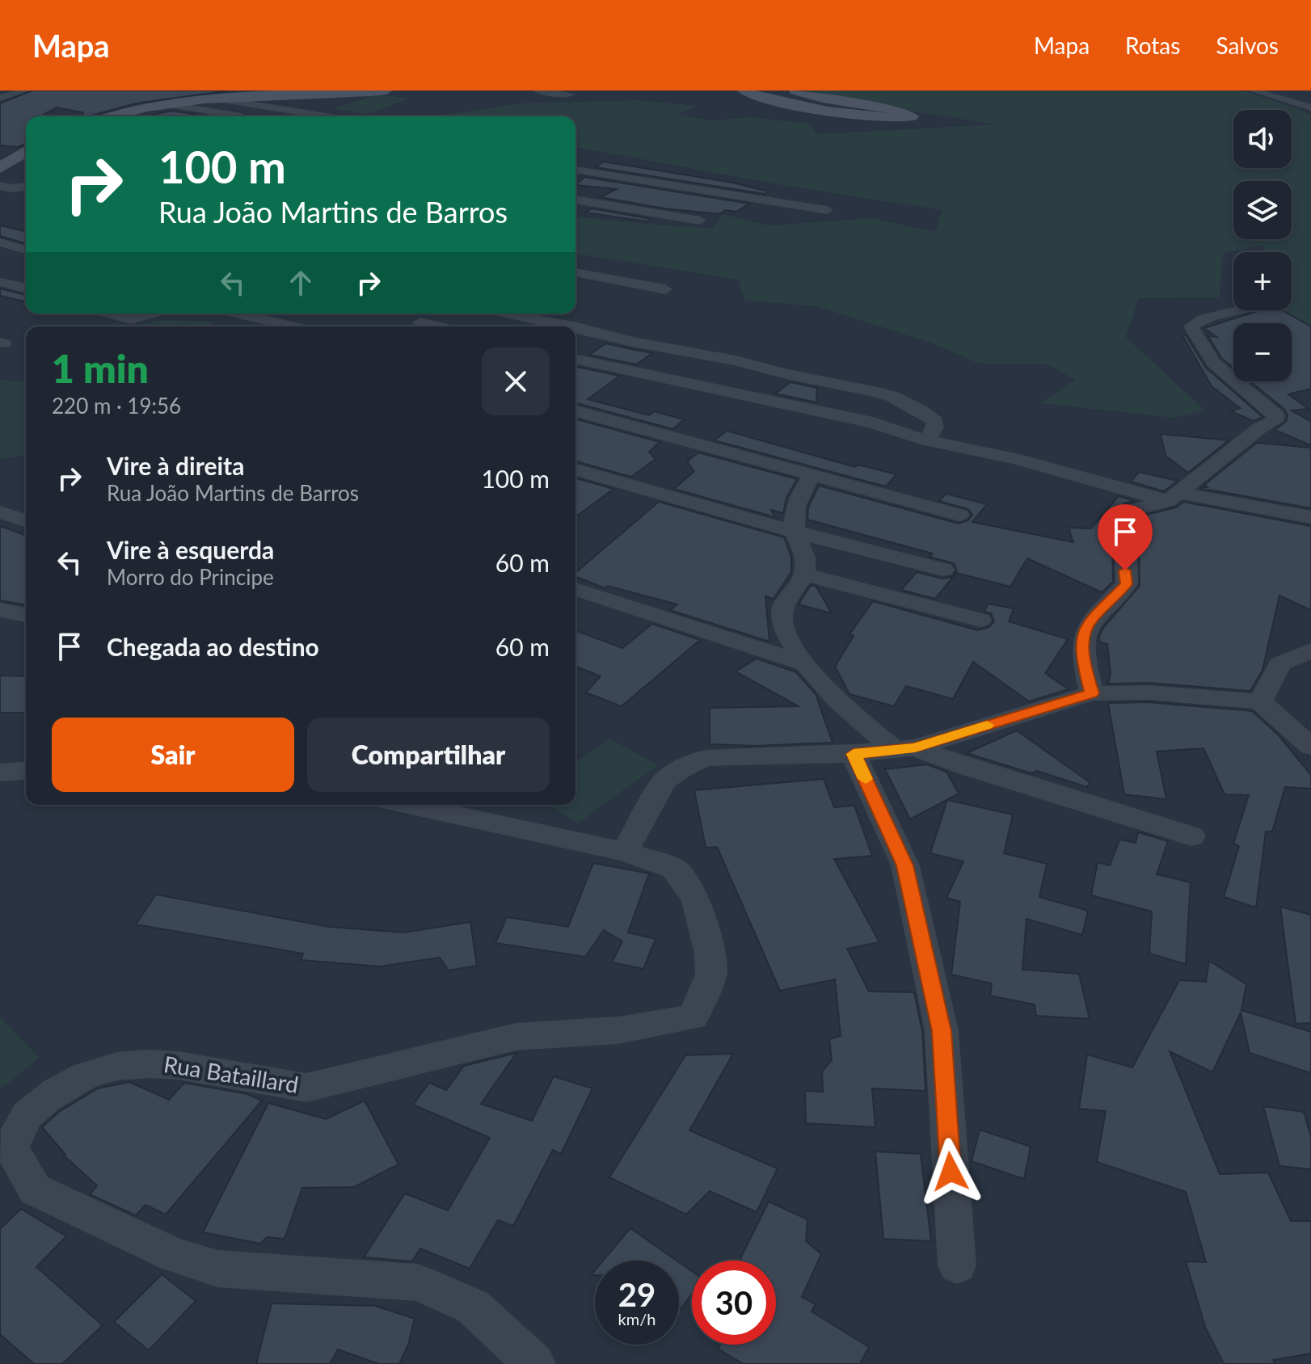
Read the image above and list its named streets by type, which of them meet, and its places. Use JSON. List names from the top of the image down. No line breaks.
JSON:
{"streets":{"street":["Rua Bataillard"]},"page":{"header":"Mapa","nav":["Mapa","Rotas","Salvos"],"map_buttons":["+","−"],"turn":["100 m","Rua João Martins de Barros"],"heading":["1 min","220 m · 19:56"],"list":[{"name":"Vire à direita","note":"Rua João Martins de Barros","value":"100 m"},{"name":"Vire à esquerda","note":"Morro do Principe","value":"60 m"},{"name":"Chegada ao destino","value":"60 m"}],"buttons":["Sair","Compartilhar"],"speed":"29 km/h","limit":"30"}}
